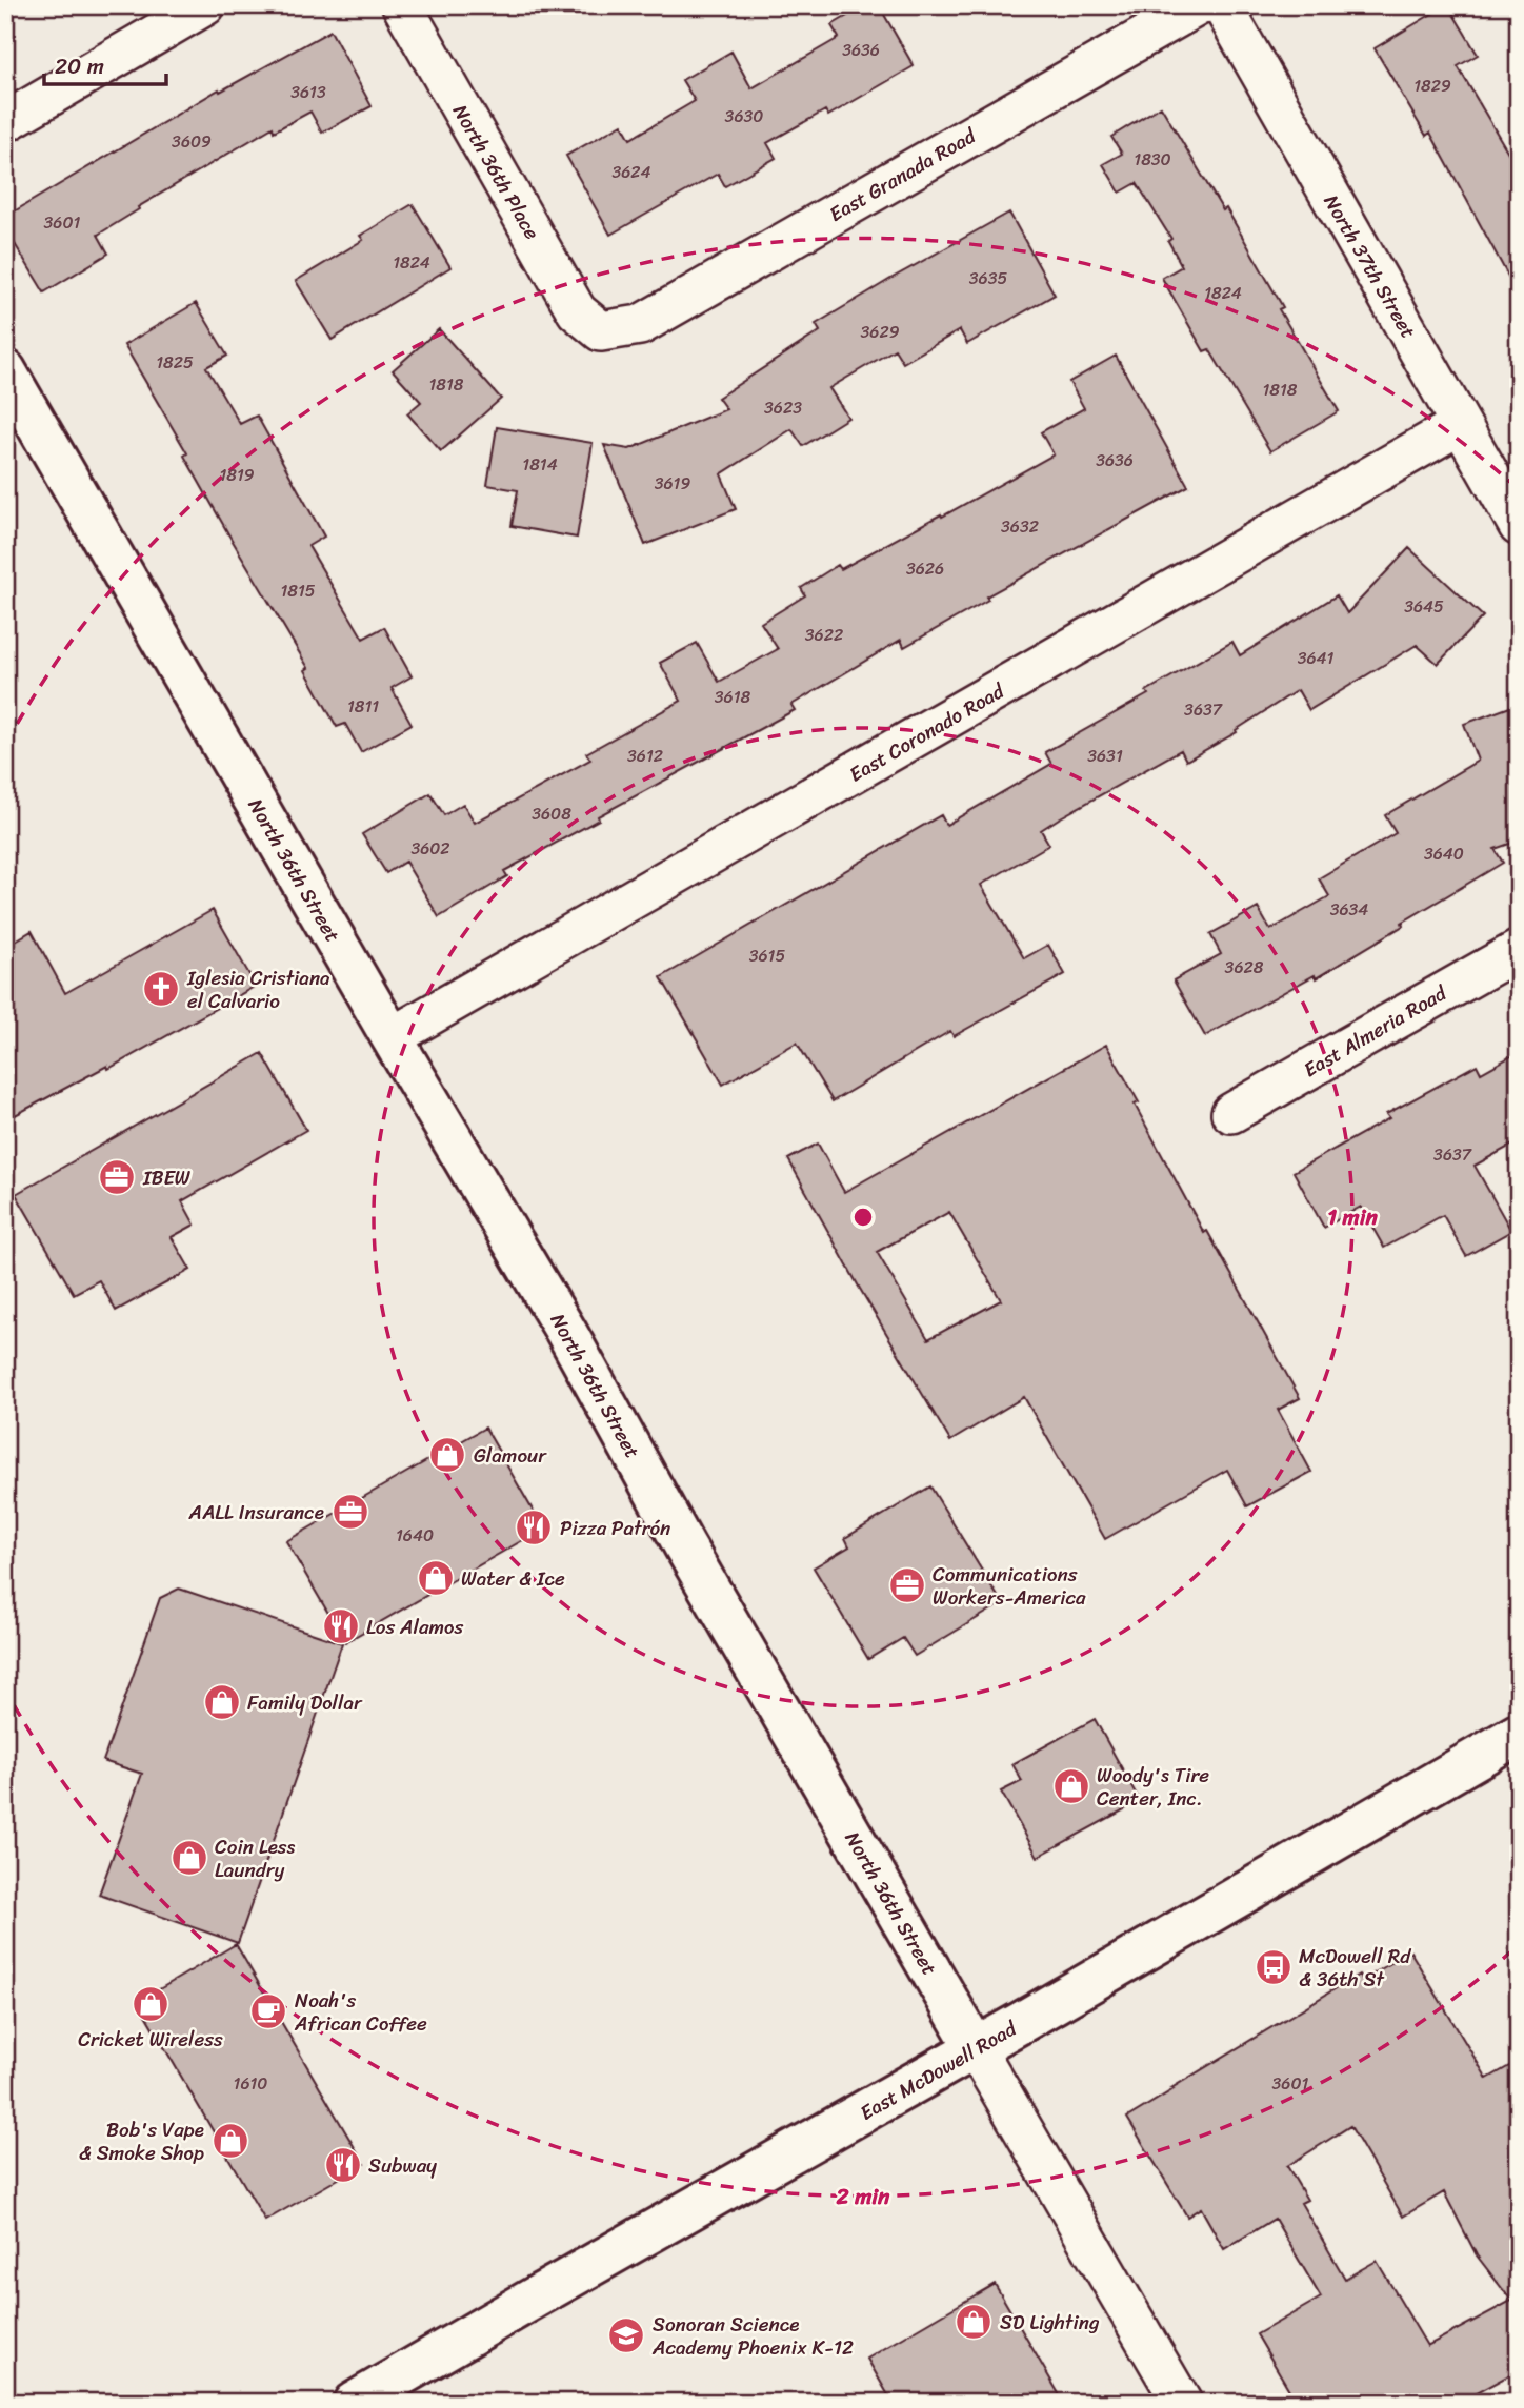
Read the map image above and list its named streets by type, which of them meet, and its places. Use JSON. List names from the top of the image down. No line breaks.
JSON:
{"streets":{"main road":["North 36th Street","East McDowell Road"],"street":["North 36th Place","East Granada Road","North 37th Street","East Coronado Road","East Almeria Road"]},"crossings":[["North 36th Place","East Granada Road"],["North 37th Street","East Coronado Road"],["East Coronado Road","North 36th Street"],["North 36th Street","East McDowell Road"]],"places":{"church":["Iglesia Cristiana el Calvario"],"office":["IBEW","AALL Insurance","Communications Workers-America"],"shop":["Glamour","Water & Ice","Family Dollar","Woody's Tire Center, Inc.","Coin Less Laundry","Cricket Wireless","Bob's Vape & Smoke Shop","SD Lighting"],"restaurant":["Pizza Patrón","Los Alamos","Subway"],"bus stop":["McDowell Rd & 36th St"],"cafe":["Noah's African Coffee"],"school or university":["Sonoran Science Academy Phoenix K-12"]},"house_numbers":["3636","1829","3613","3630","3609","1830","3624","3601","1824","3635","1824","3629","1825","1818","1818","3623","3636","1814","1819","3619","3632","3626","1815","3645","3622","3641","3618","1811","3637","3612","3631","3608","3602","3640","3634","3615","3628","3637","1640","1610","3601"],"scale_bar":"20 m","rings":["1 min","2 min"]}
